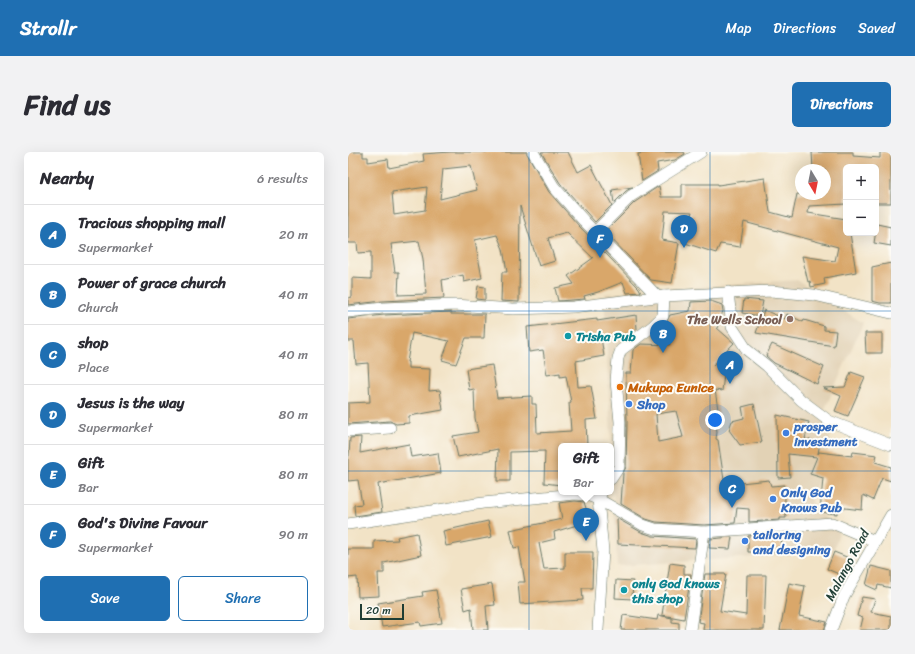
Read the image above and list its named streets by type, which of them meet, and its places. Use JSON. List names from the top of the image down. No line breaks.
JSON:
{"streets":{"street":["Malango Road"]},"places":["The Wells School","Trisha Pub","Mukupa Eunice","Shop","prosper investment","Only God Knows Pub","tailoring and designing","only God knows this shop"],"scale_bar":"20 m","north":"bottom","page":{"header":"Strollr","nav":["Map","Directions","Saved"],"title":"Find us","buttons":["Directions",["Save","Share"]],"heading":["Nearby","6 results"],"map_buttons":["+","−"],"list":[{"mark":"A","name":"Tracious shopping mall","note":"Supermarket","value":"20 m"},{"mark":"B","name":"Power of grace church","note":"Church","value":"40 m"},{"mark":"C","name":"shop","note":"Place","value":"40 m"},{"mark":"D","name":"Jesus is the way","note":"Supermarket","value":"80 m"},{"mark":"E","name":"Gift","note":"Bar","value":"80 m"},{"mark":"F","name":"God's Divine Favour","note":"Supermarket","value":"90 m"}],"pins":["D","F","B","A","C","E"],"popup":["Gift","Bar"],"scale":"20 m"}}
